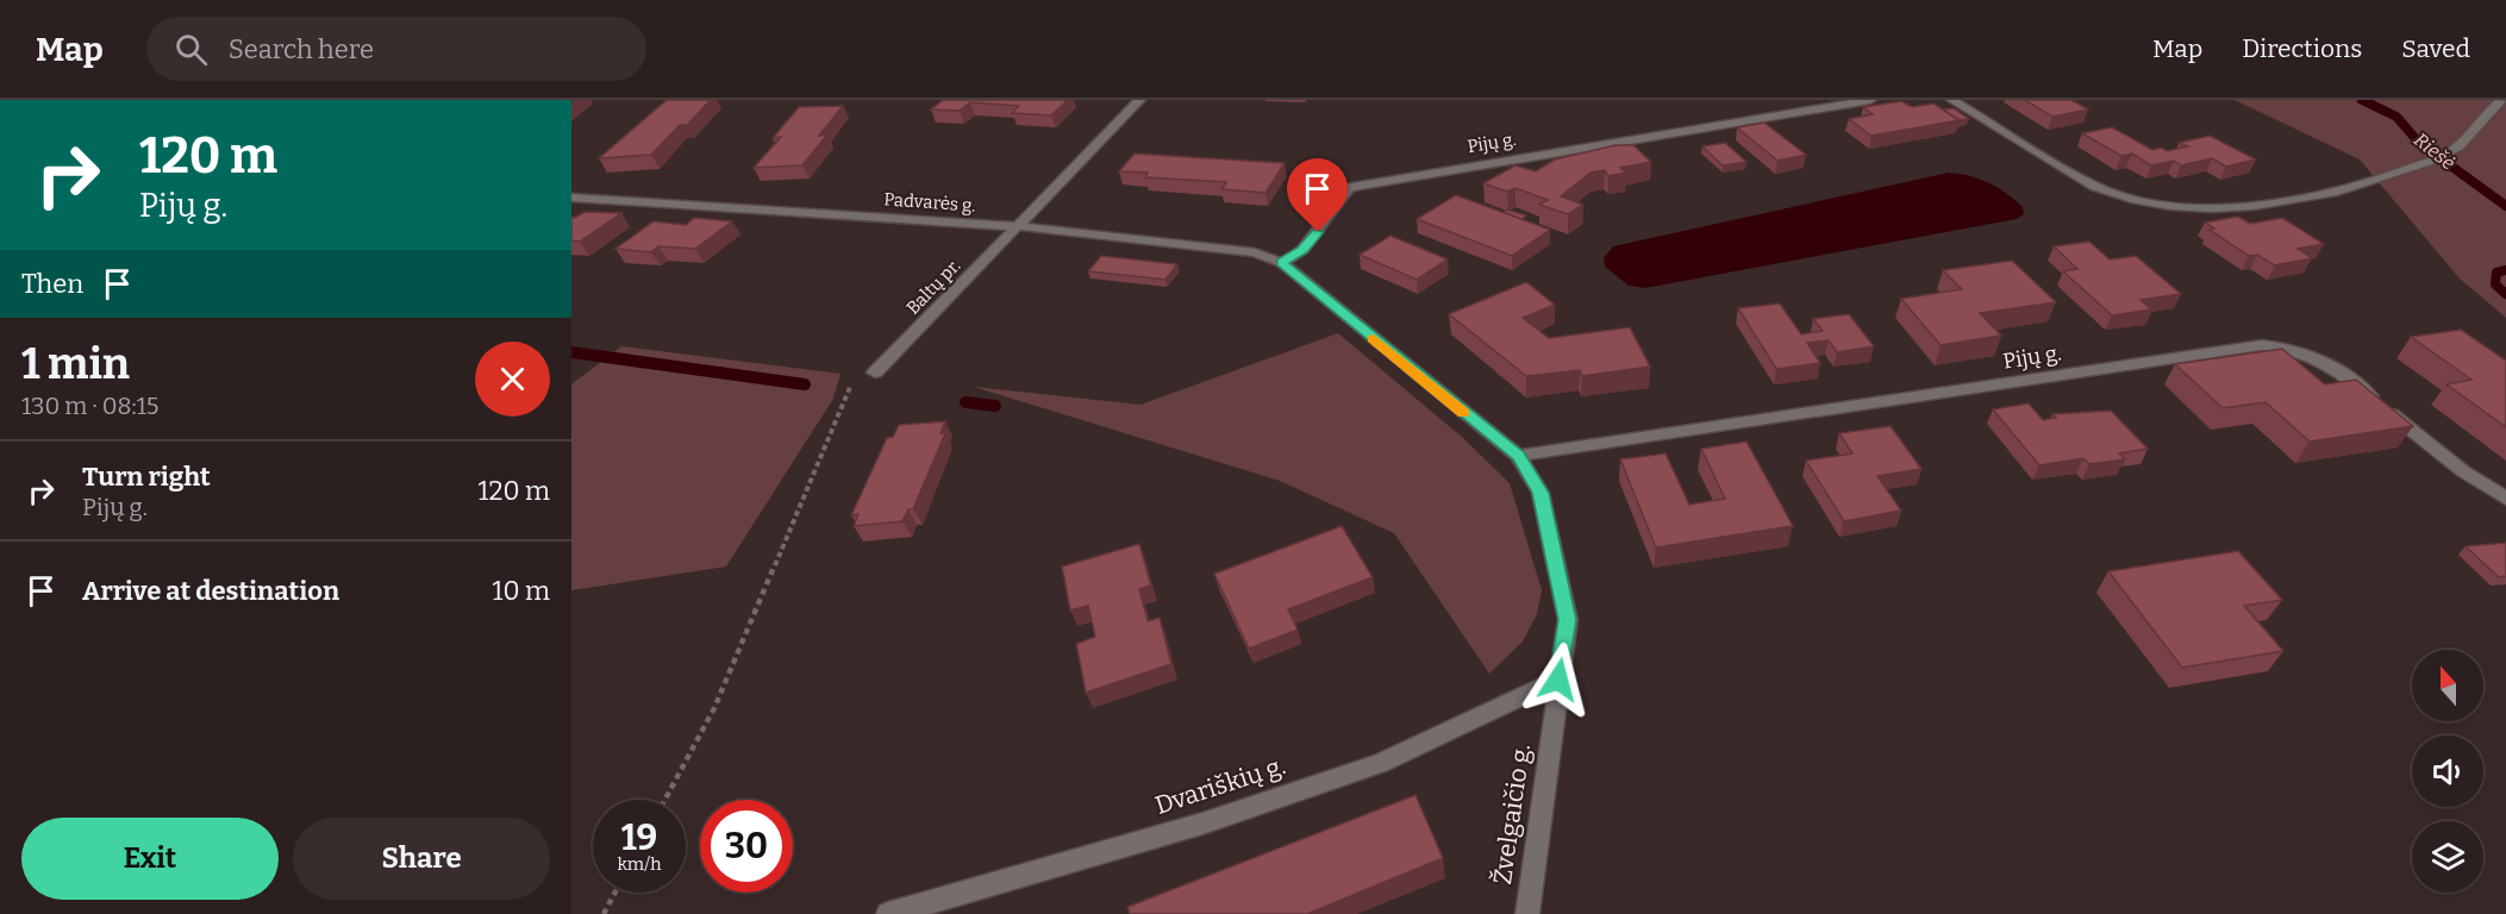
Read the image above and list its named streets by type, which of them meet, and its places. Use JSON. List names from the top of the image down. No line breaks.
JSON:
{"streets":{"street":["Pijų g.","Padvarės g.","Baltų pr.","Dvariškių g.","Žvelgaičio g."]},"crossings":[["Pijų g.","Padvarės g."],["Pijų g.","Žvelgaičio g."],["Padvarės g.","Baltų pr."],["Padvarės g.","Žvelgaičio g."],["Dvariškių g.","Žvelgaičio g."]],"water":["Riešė"],"north":"top","page":{"header":"Map","search":"Search here","nav":["Map","Directions","Saved"],"turn":["120 m","Pijų g."],"then":"Then","heading":["1 min","130 m · 08:15"],"list":[{"name":"Turn right","note":"Pijų g.","value":"120 m"},{"name":"Arrive at destination","value":"10 m"}],"speed":"19 km/h","limit":"30","buttons":["Exit","Share"]}}
